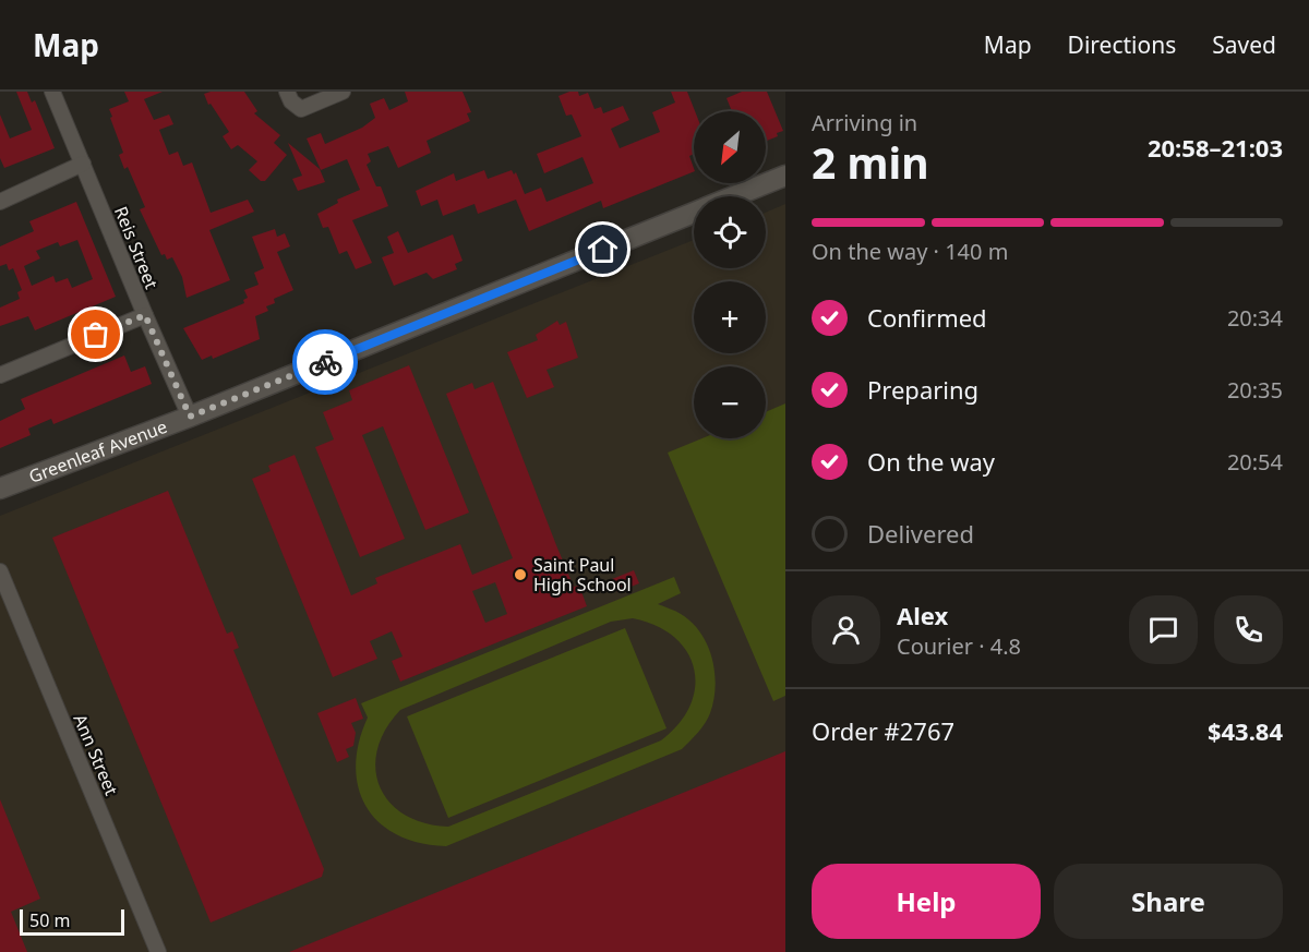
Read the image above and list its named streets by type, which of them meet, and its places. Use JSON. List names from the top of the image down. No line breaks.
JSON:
{"streets":{"main road":["Greenleaf Avenue"],"street":["Reis Street","Ann Street"]},"crossings":[["Reis Street","Greenleaf Avenue"]],"places":["Saint Paul High School"],"scale_bar":"50 m","north":"bottom left","page":{"header":"Map","nav":["Map","Directions","Saved"],"heading":["2 min","Arriving in","20:58–21:03"],"panel":["Alex","Courier · 4.8","Order #2767","$43.84"],"map_buttons":["+","−"],"bar":"On the way · 140 m","list":[["Confirmed","20:34"],["Preparing","20:35"],["On the way","20:54"],"Delivered"],"buttons":["Help","Share"],"scale":"50 m"}}
